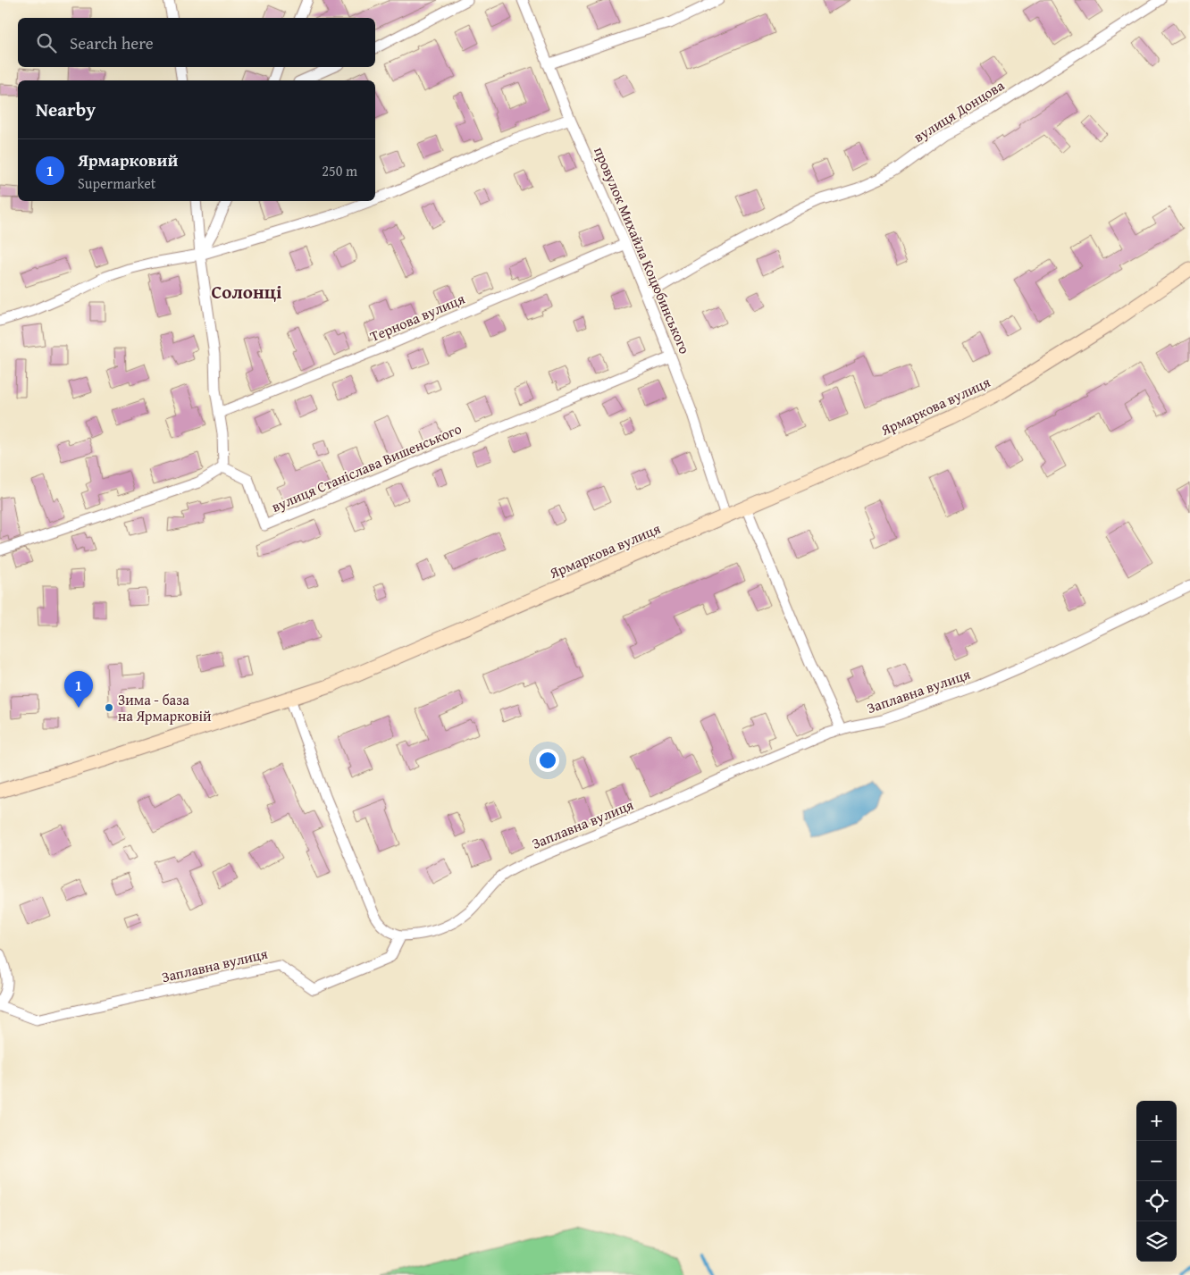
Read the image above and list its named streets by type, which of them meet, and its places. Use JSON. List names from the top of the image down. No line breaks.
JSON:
{"streets":{"main road":["Ярмаркова вулиця"],"street":["вулиця Донцова","провулок Михайла Коцюбинського","Тернова вулиця","вулиця Станіслава Вишенського","Заплавна вулиця"]},"crossings":[["вулиця Донцова","провулок Михайла Коцюбинського"],["провулок Михайла Коцюбинського","Тернова вулиця"],["провулок Михайла Коцюбинського","Ярмаркова вулиця"],["провулок Михайла Коцюбинського","вулиця Станіслава Вишенського"]],"districts":["Солонці"],"places":["Зима - база на Ярмарковій"],"page":{"search":"Search here","heading":"Nearby","list":[{"mark":"1","name":"Ярмарковий","note":"Supermarket","value":"250 m"}],"pins":"1","map_buttons":["+","−"]}}
